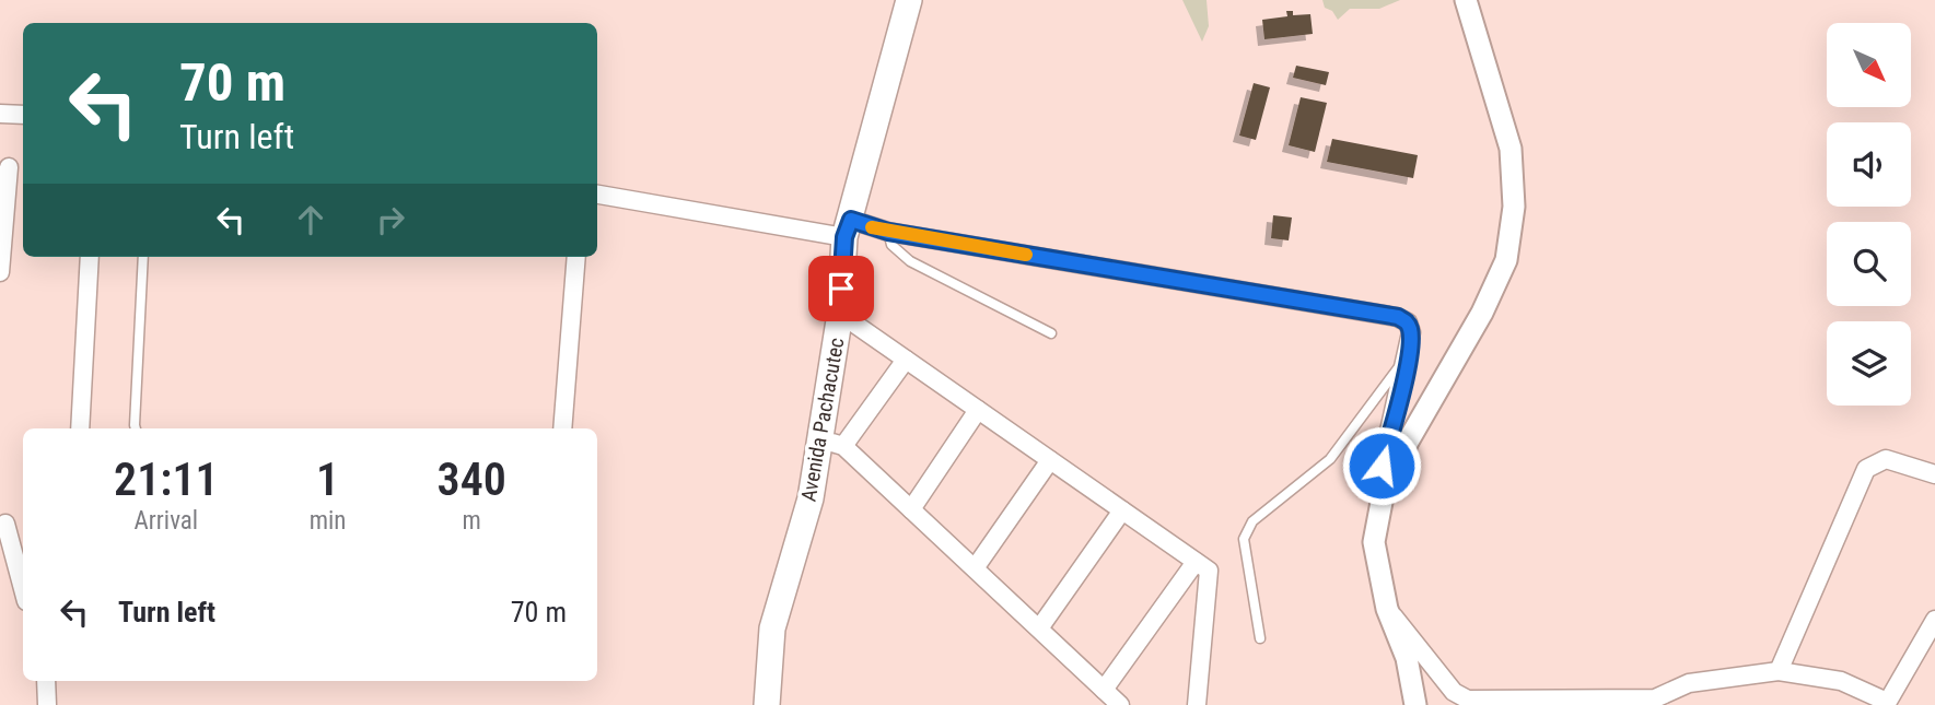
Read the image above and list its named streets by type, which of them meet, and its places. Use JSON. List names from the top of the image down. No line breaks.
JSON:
{"streets":{"main road":["Avenida Pachacutec"]},"north":"bottom right","page":{"turn":["70 m","Turn left"],"eta":["21:11","Arrival","1","min","340","m"],"list":[{"name":"Turn left","value":"70 m"}]}}
